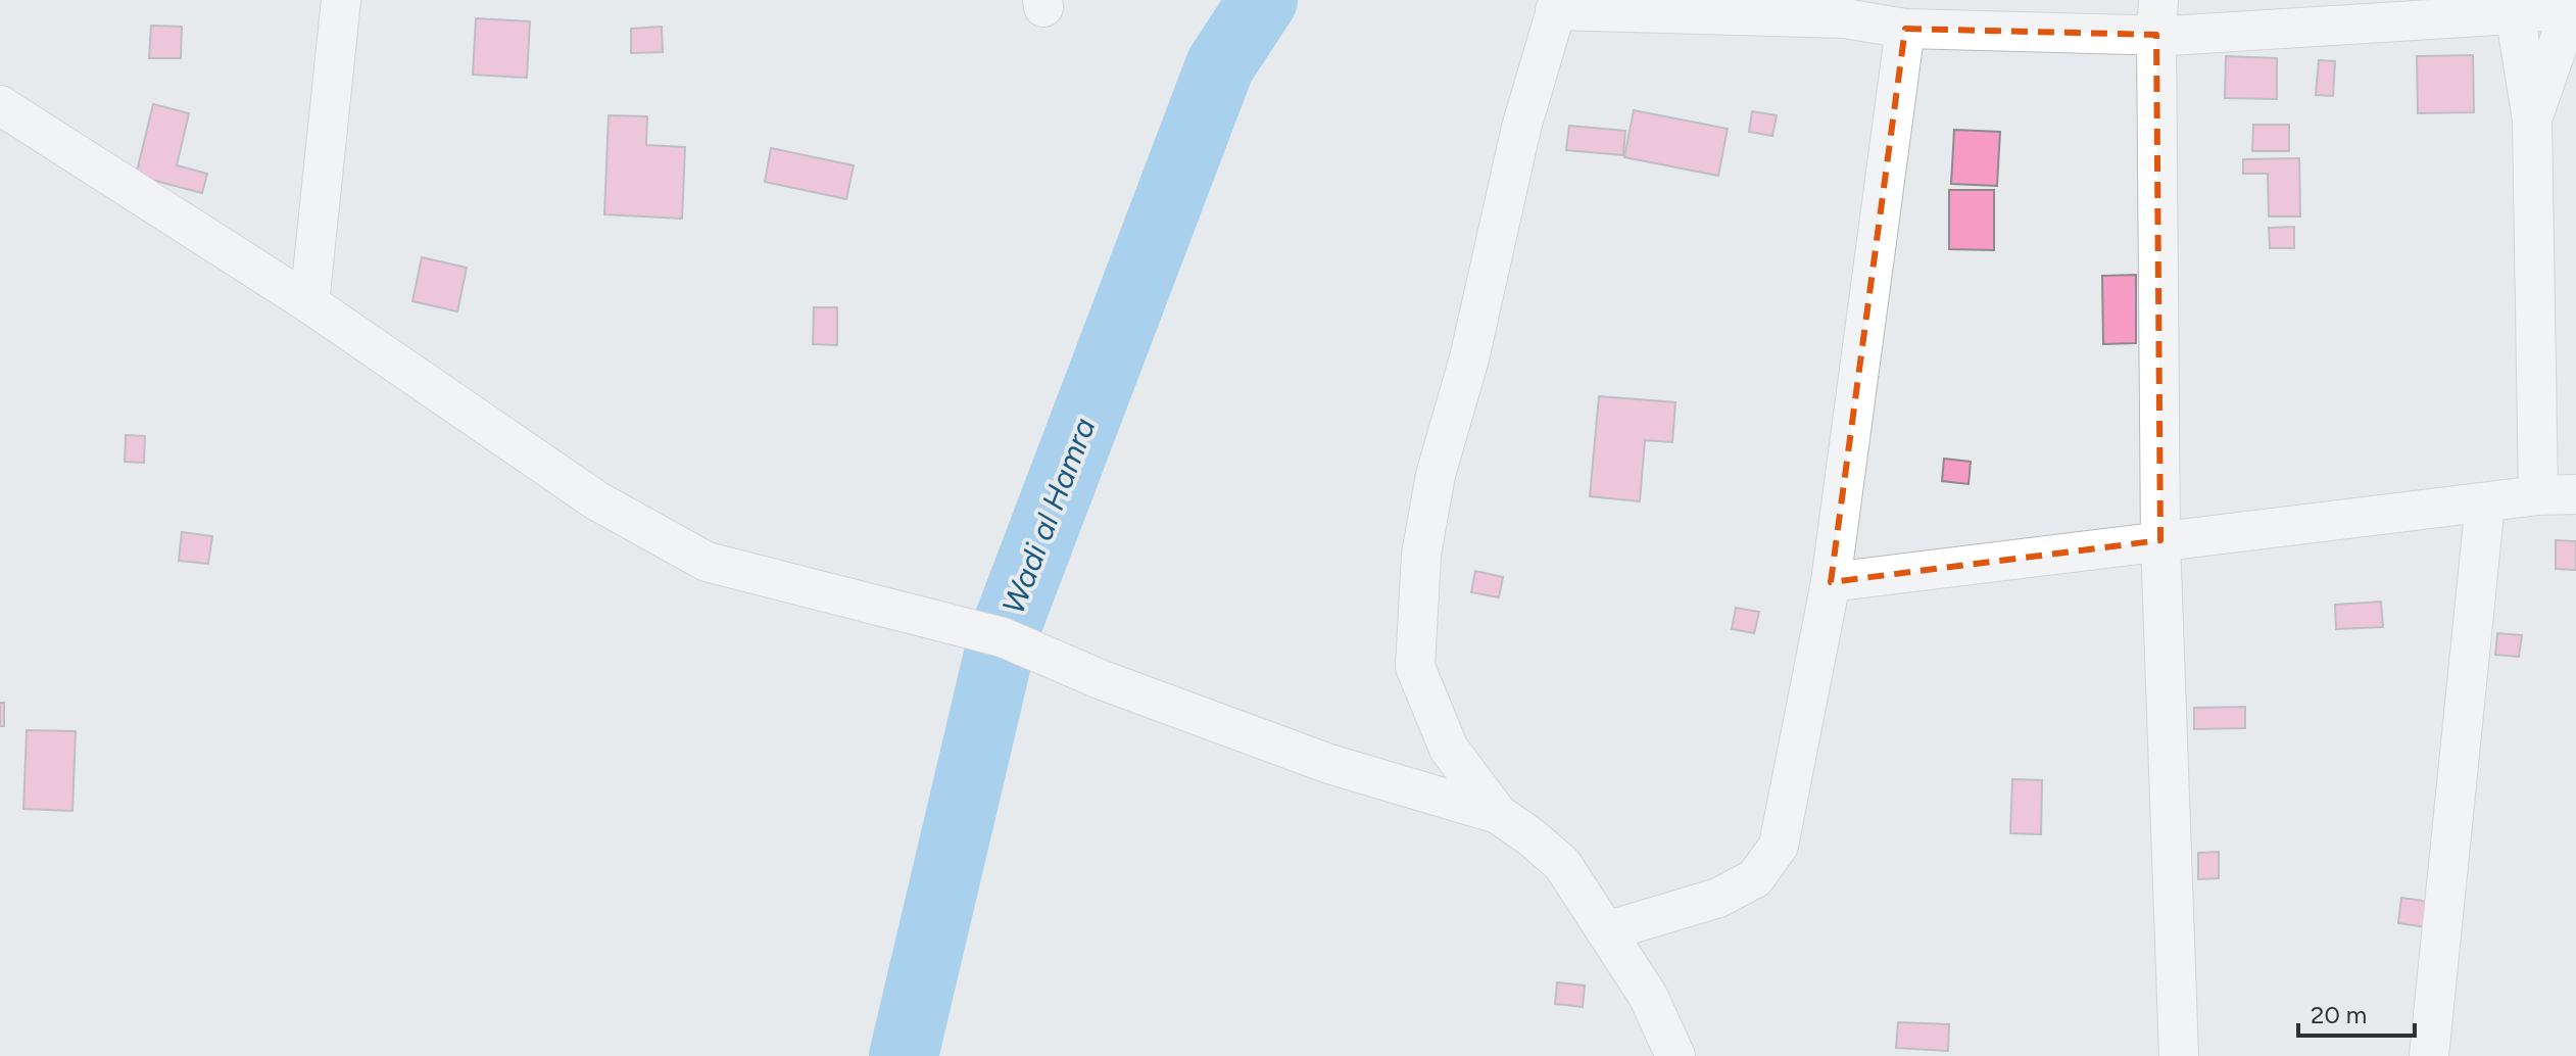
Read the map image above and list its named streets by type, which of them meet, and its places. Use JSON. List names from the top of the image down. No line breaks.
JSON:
{"water":["Wadi al Hamra"],"scale_bar":"20 m"}
